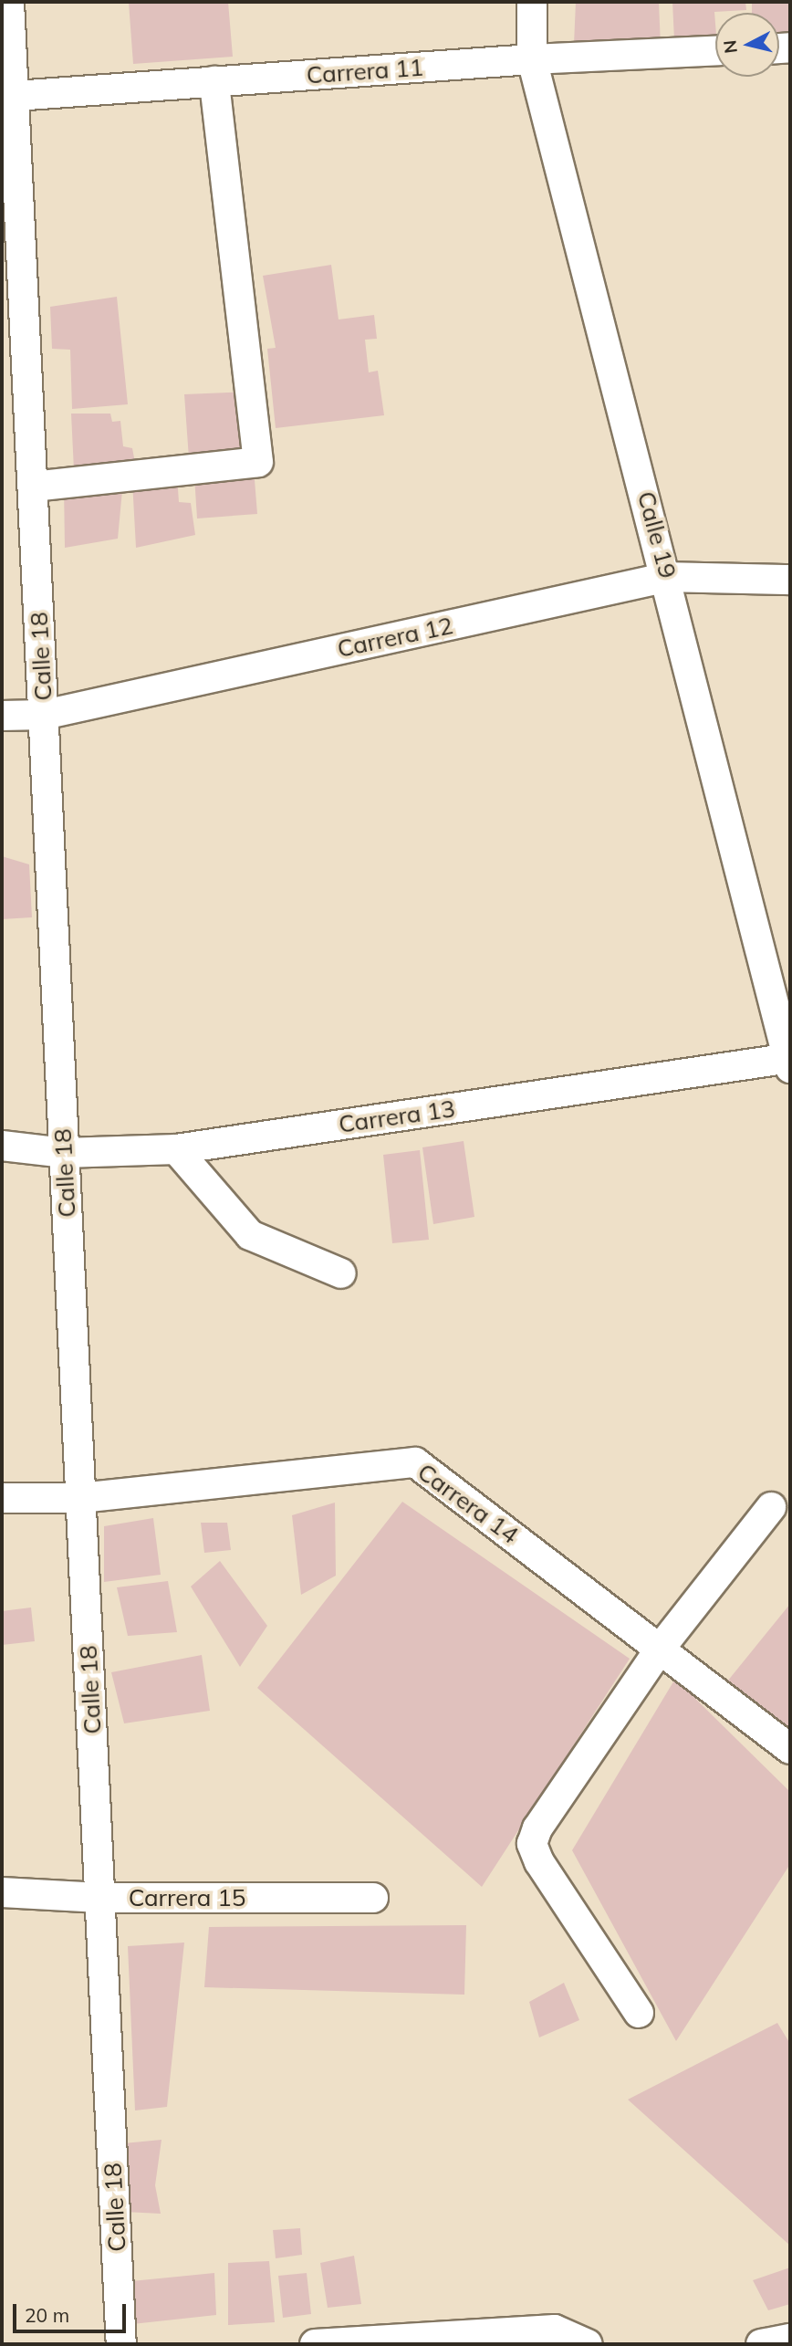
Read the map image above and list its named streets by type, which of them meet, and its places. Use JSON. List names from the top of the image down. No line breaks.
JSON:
{"streets":{"street":["Carrera 11","Calle 19","Carrera 12","Calle 18","Carrera 13","Carrera 14","Carrera 15"]},"crossings":[["Carrera 11","Calle 19"],["Carrera 11","Calle 18"],["Calle 19","Carrera 12"],["Calle 19","Carrera 13"],["Carrera 12","Calle 18"],["Calle 18","Carrera 13"],["Calle 18","Carrera 14"],["Calle 18","Carrera 15"]],"scale_bar":"20 m","north":"left"}
